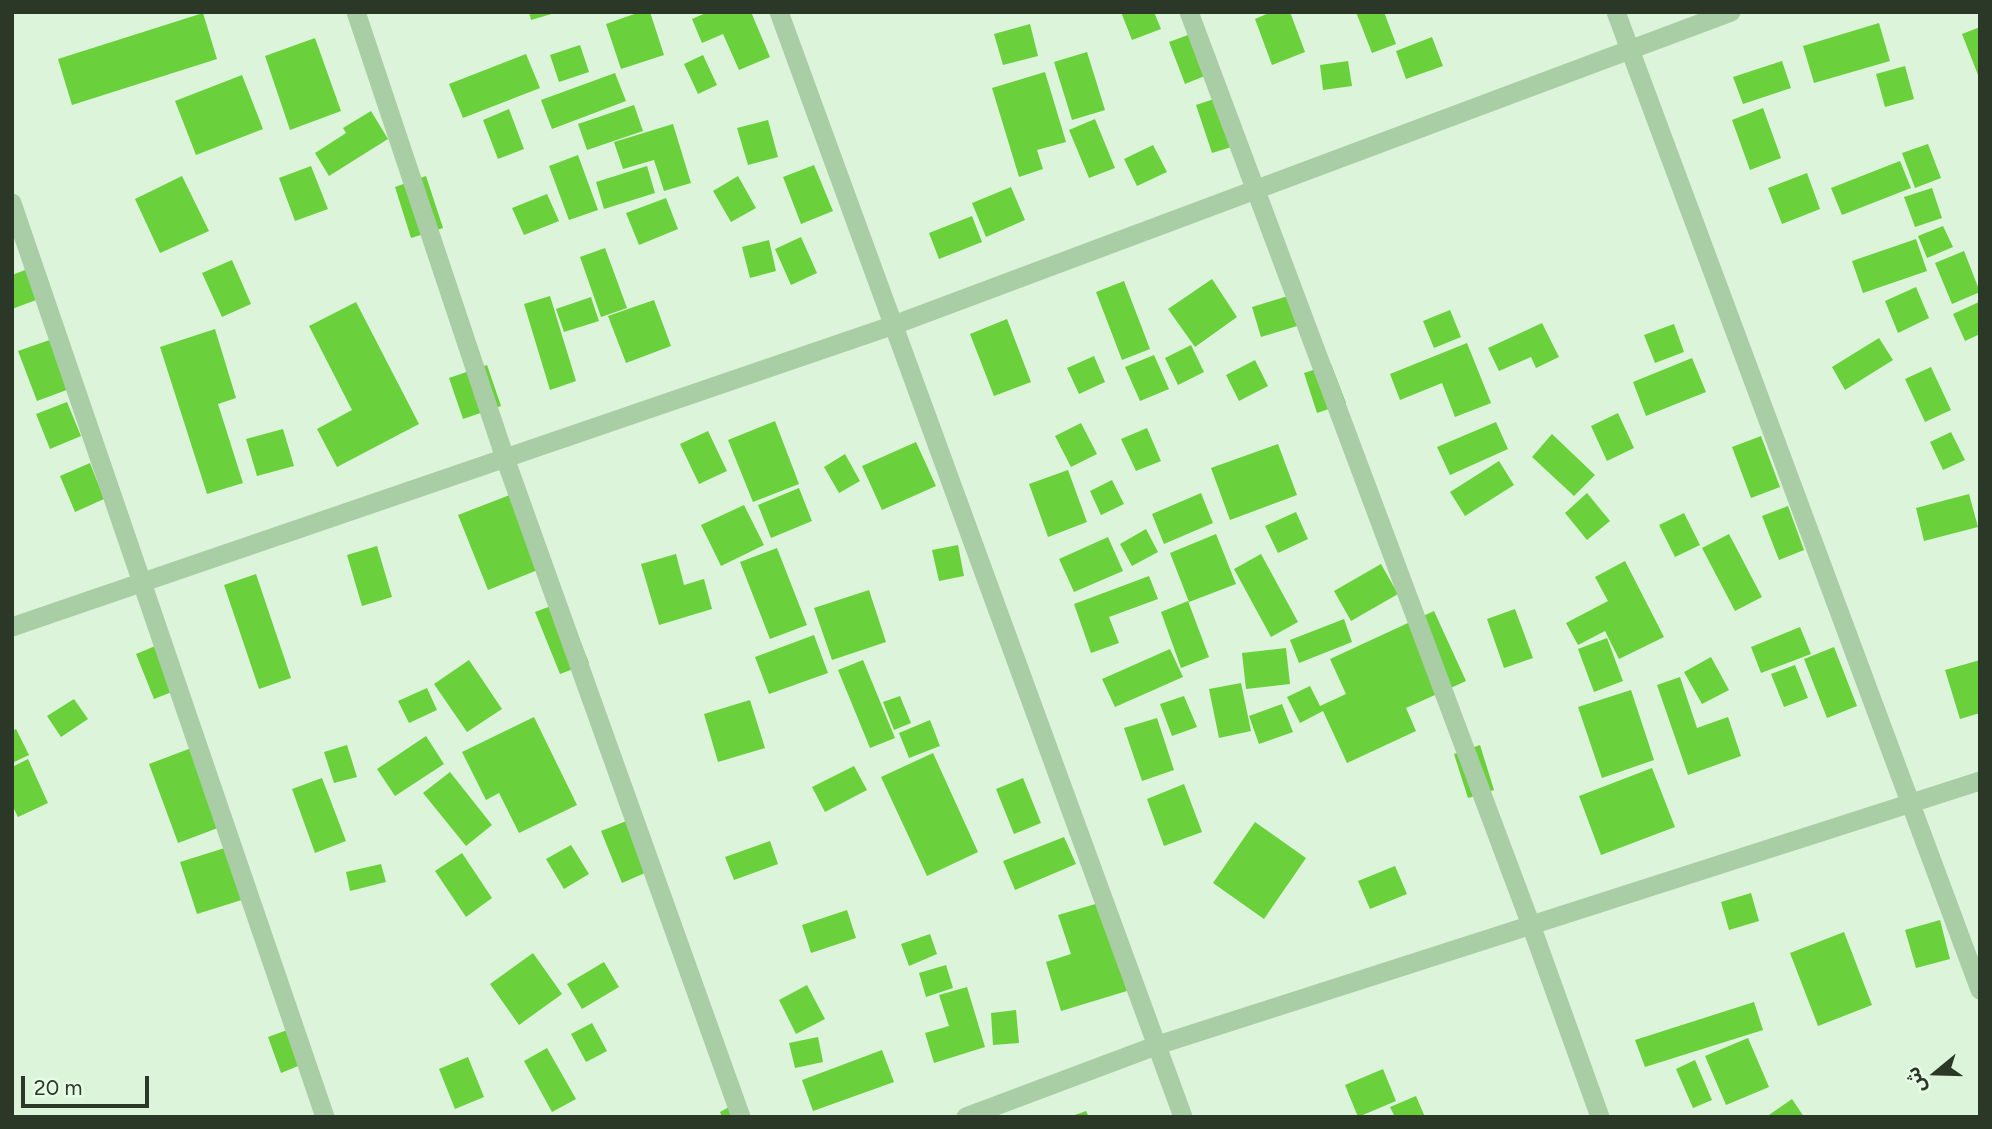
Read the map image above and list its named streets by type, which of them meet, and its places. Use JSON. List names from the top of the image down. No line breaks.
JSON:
{"scale_bar":"20 m","north":"left"}
